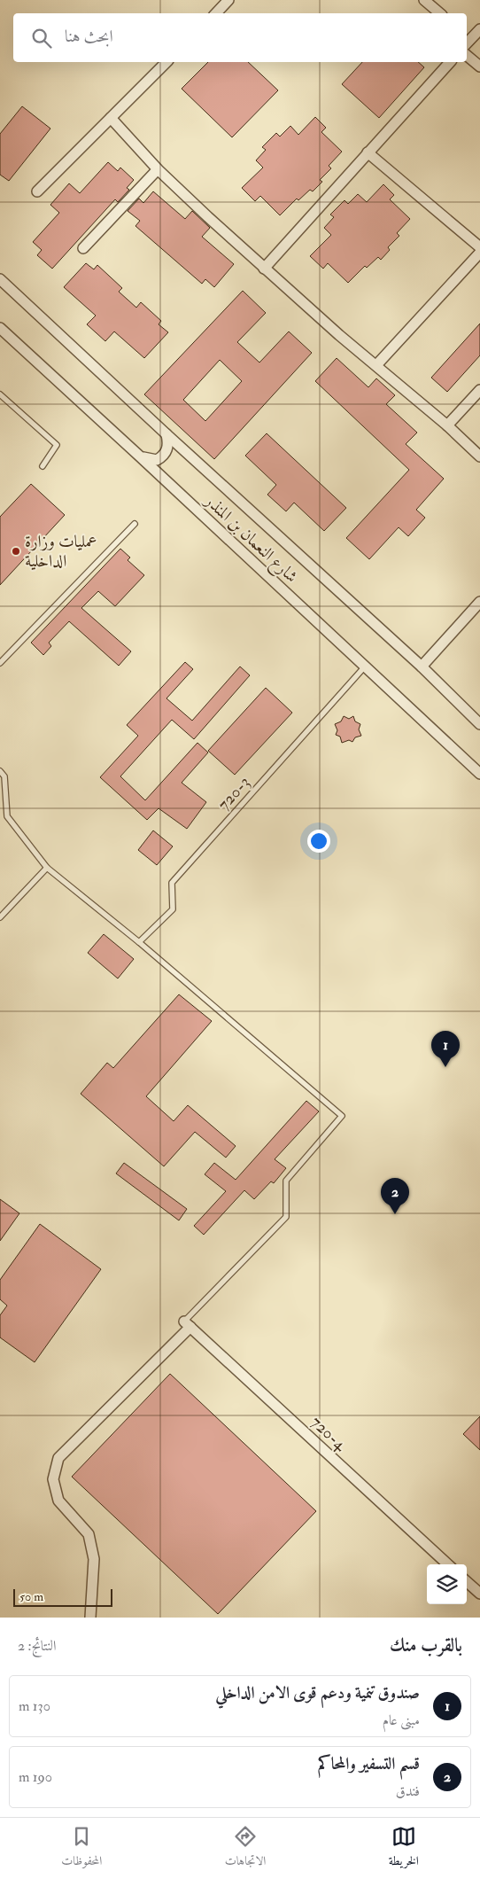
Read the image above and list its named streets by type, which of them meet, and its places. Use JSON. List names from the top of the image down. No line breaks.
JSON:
{"streets":{"street":["شارع النعمان بن المنذر","720-4"],"lane":["720-3"]},"crossings":[["شارع النعمان بن المنذر","720-3"]],"places":["عمليات وزارة الداخلية"],"scale_bar":"50 m","page":{"search":"ابحث هنا","pins":["1","2"],"scale":"50 m","heading":["بالقرب منك","النتائج: 2"],"list":[{"mark":"1","name":"صندوق تنمية ودعم قوى الامن الداخلي","note":"مبنى عام","value":"130 m"},{"mark":"2","name":"قسم التسفير والمحاكم","note":"فندق","value":"190 m"}],"nav":["الخريطة","الاتجاهات","المحفوظات"]}}
